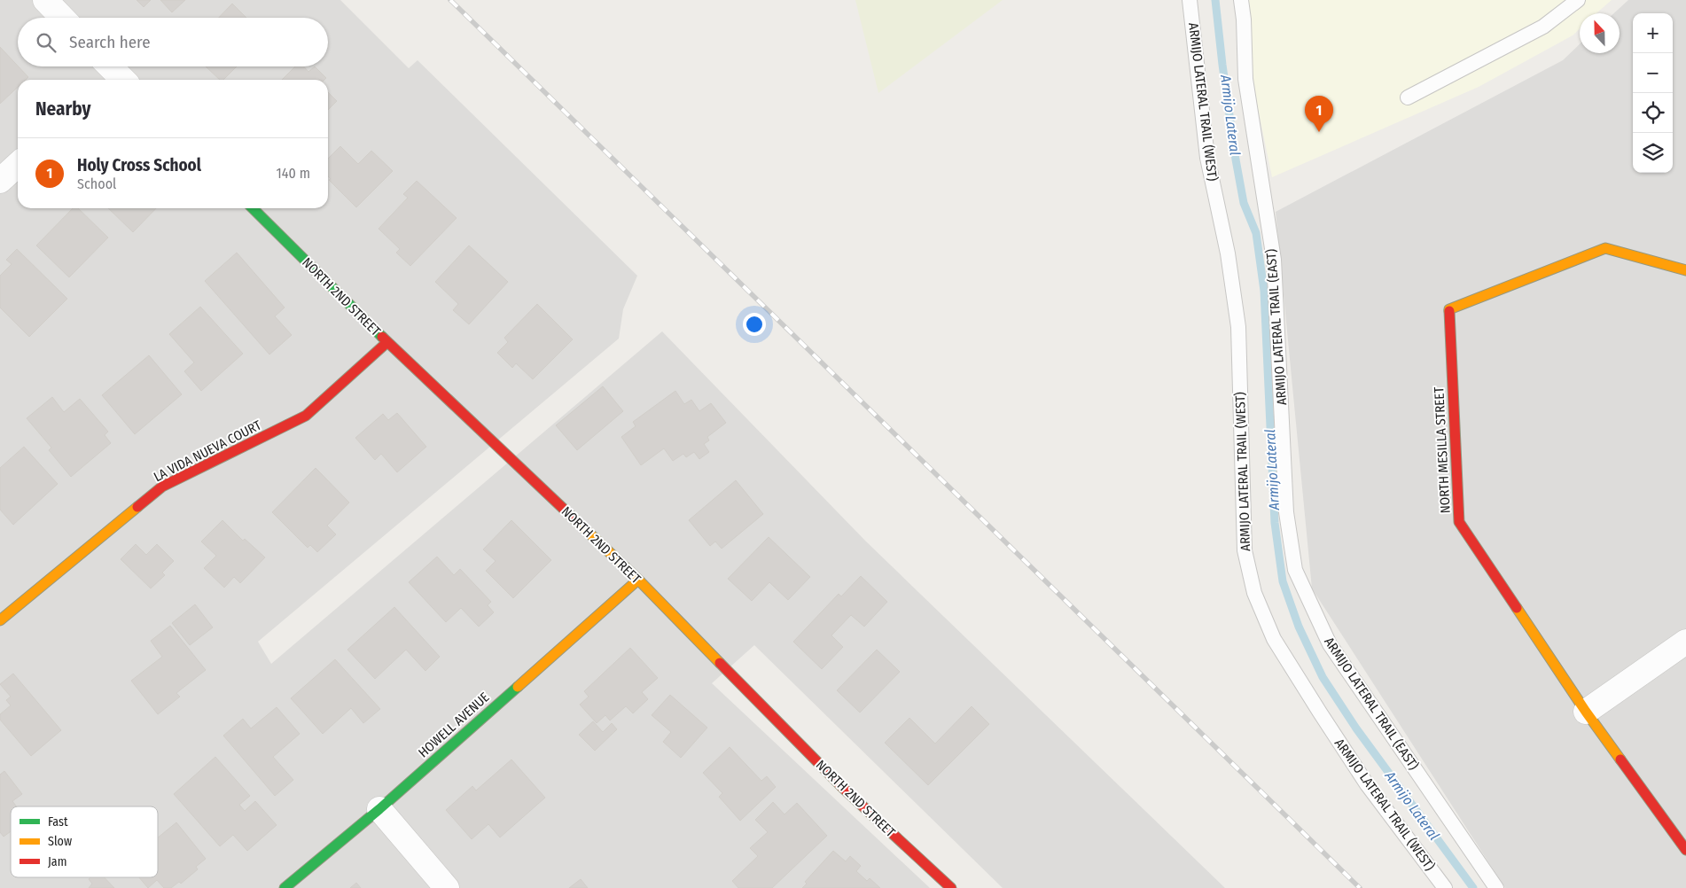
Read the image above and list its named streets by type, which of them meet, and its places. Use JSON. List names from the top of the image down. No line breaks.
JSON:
{"streets":{"street":["NORTH 2ND STREET","NORTH MESILLA STREET","LA VIDA NUEVA COURT","HOWELL AVENUE"],"lane":["ARMIJO LATERAL TRAIL (WEST)","ARMIJO LATERAL TRAIL (EAST)"]},"crossings":[["NORTH 2ND STREET","LA VIDA NUEVA COURT"],["NORTH 2ND STREET","HOWELL AVENUE"]],"water":["Armijo Lateral"],"legend":["Fast","Slow","Jam"],"north":"top","page":{"map_buttons":["+","−"],"search":"Search here","heading":"Nearby","pins":"1","list":[{"mark":"1","name":"Holy Cross School","note":"School","value":"140 m"}]}}
